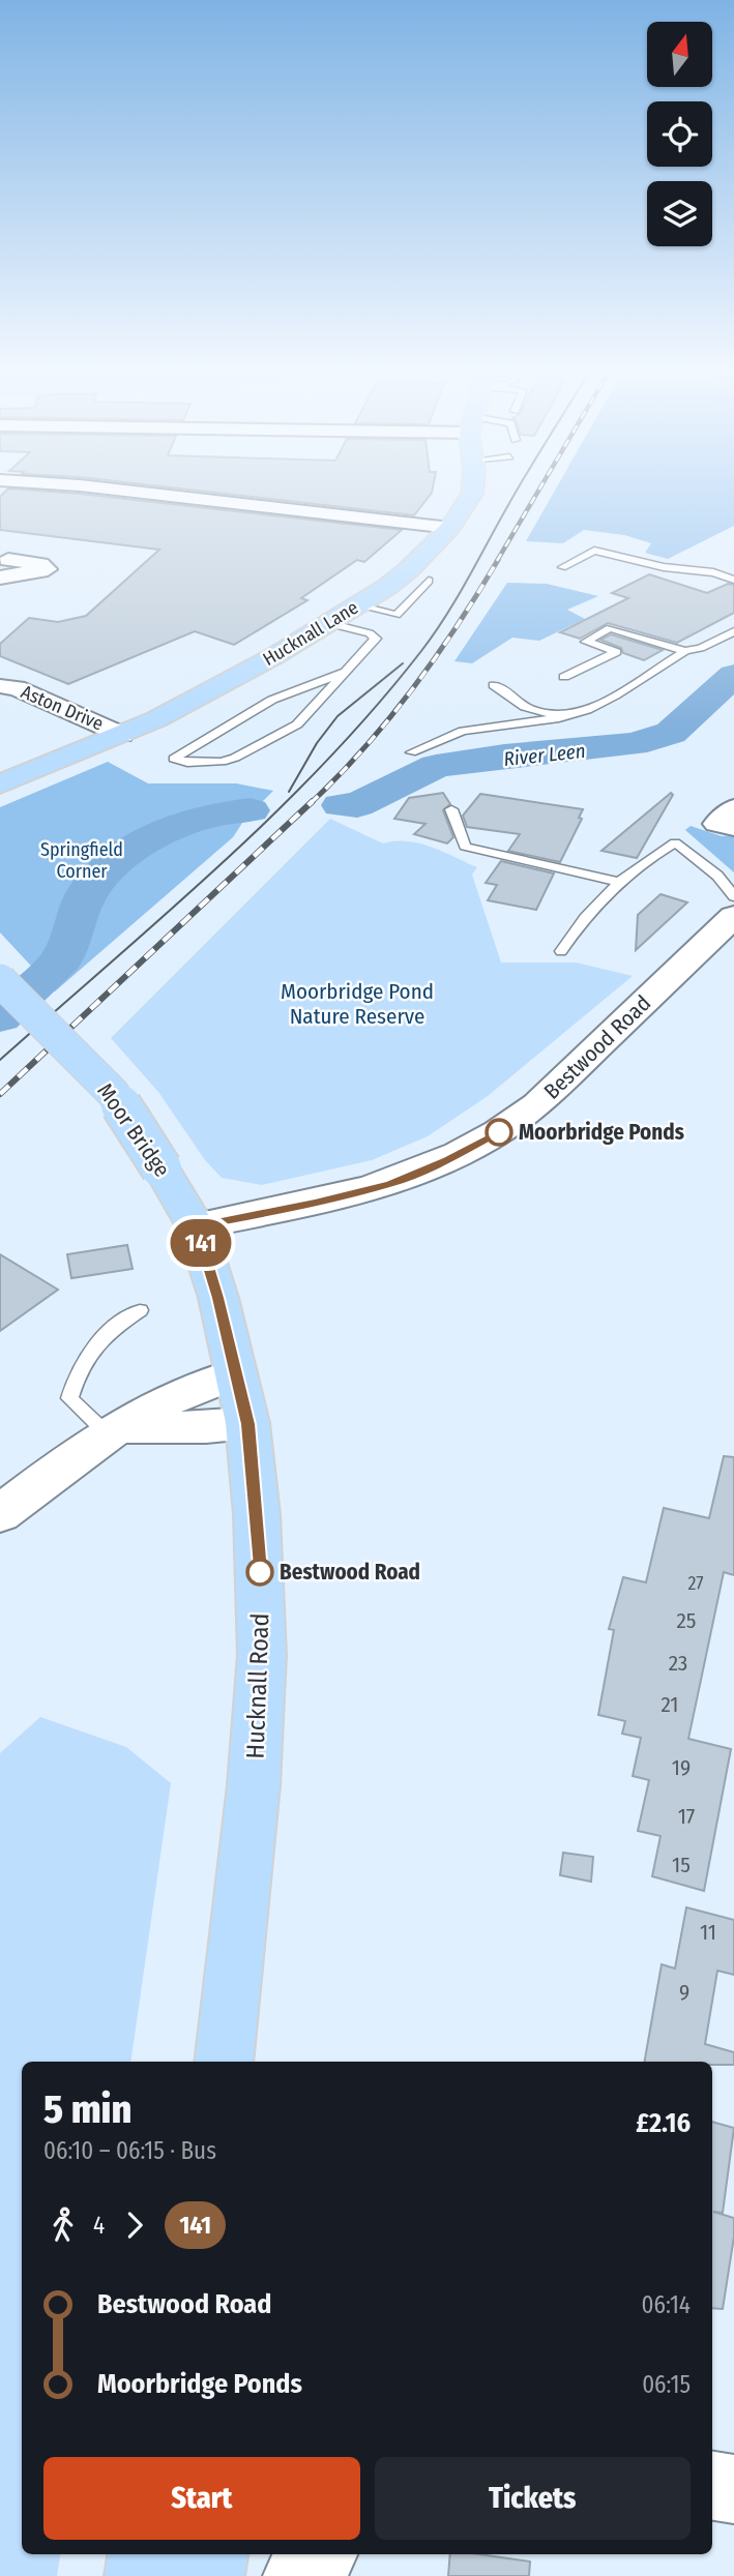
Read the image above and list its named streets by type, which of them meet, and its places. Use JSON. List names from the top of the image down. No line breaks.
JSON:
{"streets":{"main road":["Hucknall Lane","Bestwood Road","Moor Bridge","Hucknall Road"],"street":["Aston Drive"]},"crossings":[["Hucknall Lane","Aston Drive"],["Bestwood Road","Moor Bridge"],["Bestwood Road","Hucknall Road"],["Moor Bridge","Hucknall Road"]],"water":["River Leen"],"parks":["Springfield Corner","Moorbridge Pond Nature Reserve"],"places":["Moorbridge Ponds","Bestwood Road"],"lines":["bus line 141"],"house_numbers":["27","25","23","21","19","17","15","11","9"],"north":"top","page":{"on_map":"141","heading":["5 min","06:10 – 06:15 · Bus","£2.16"],"legs":["4","141"],"list":[{"name":"Bestwood Road","value":"06:14"},{"name":"Moorbridge Ponds","value":"06:15"}],"buttons":["Start","Tickets"]}}
